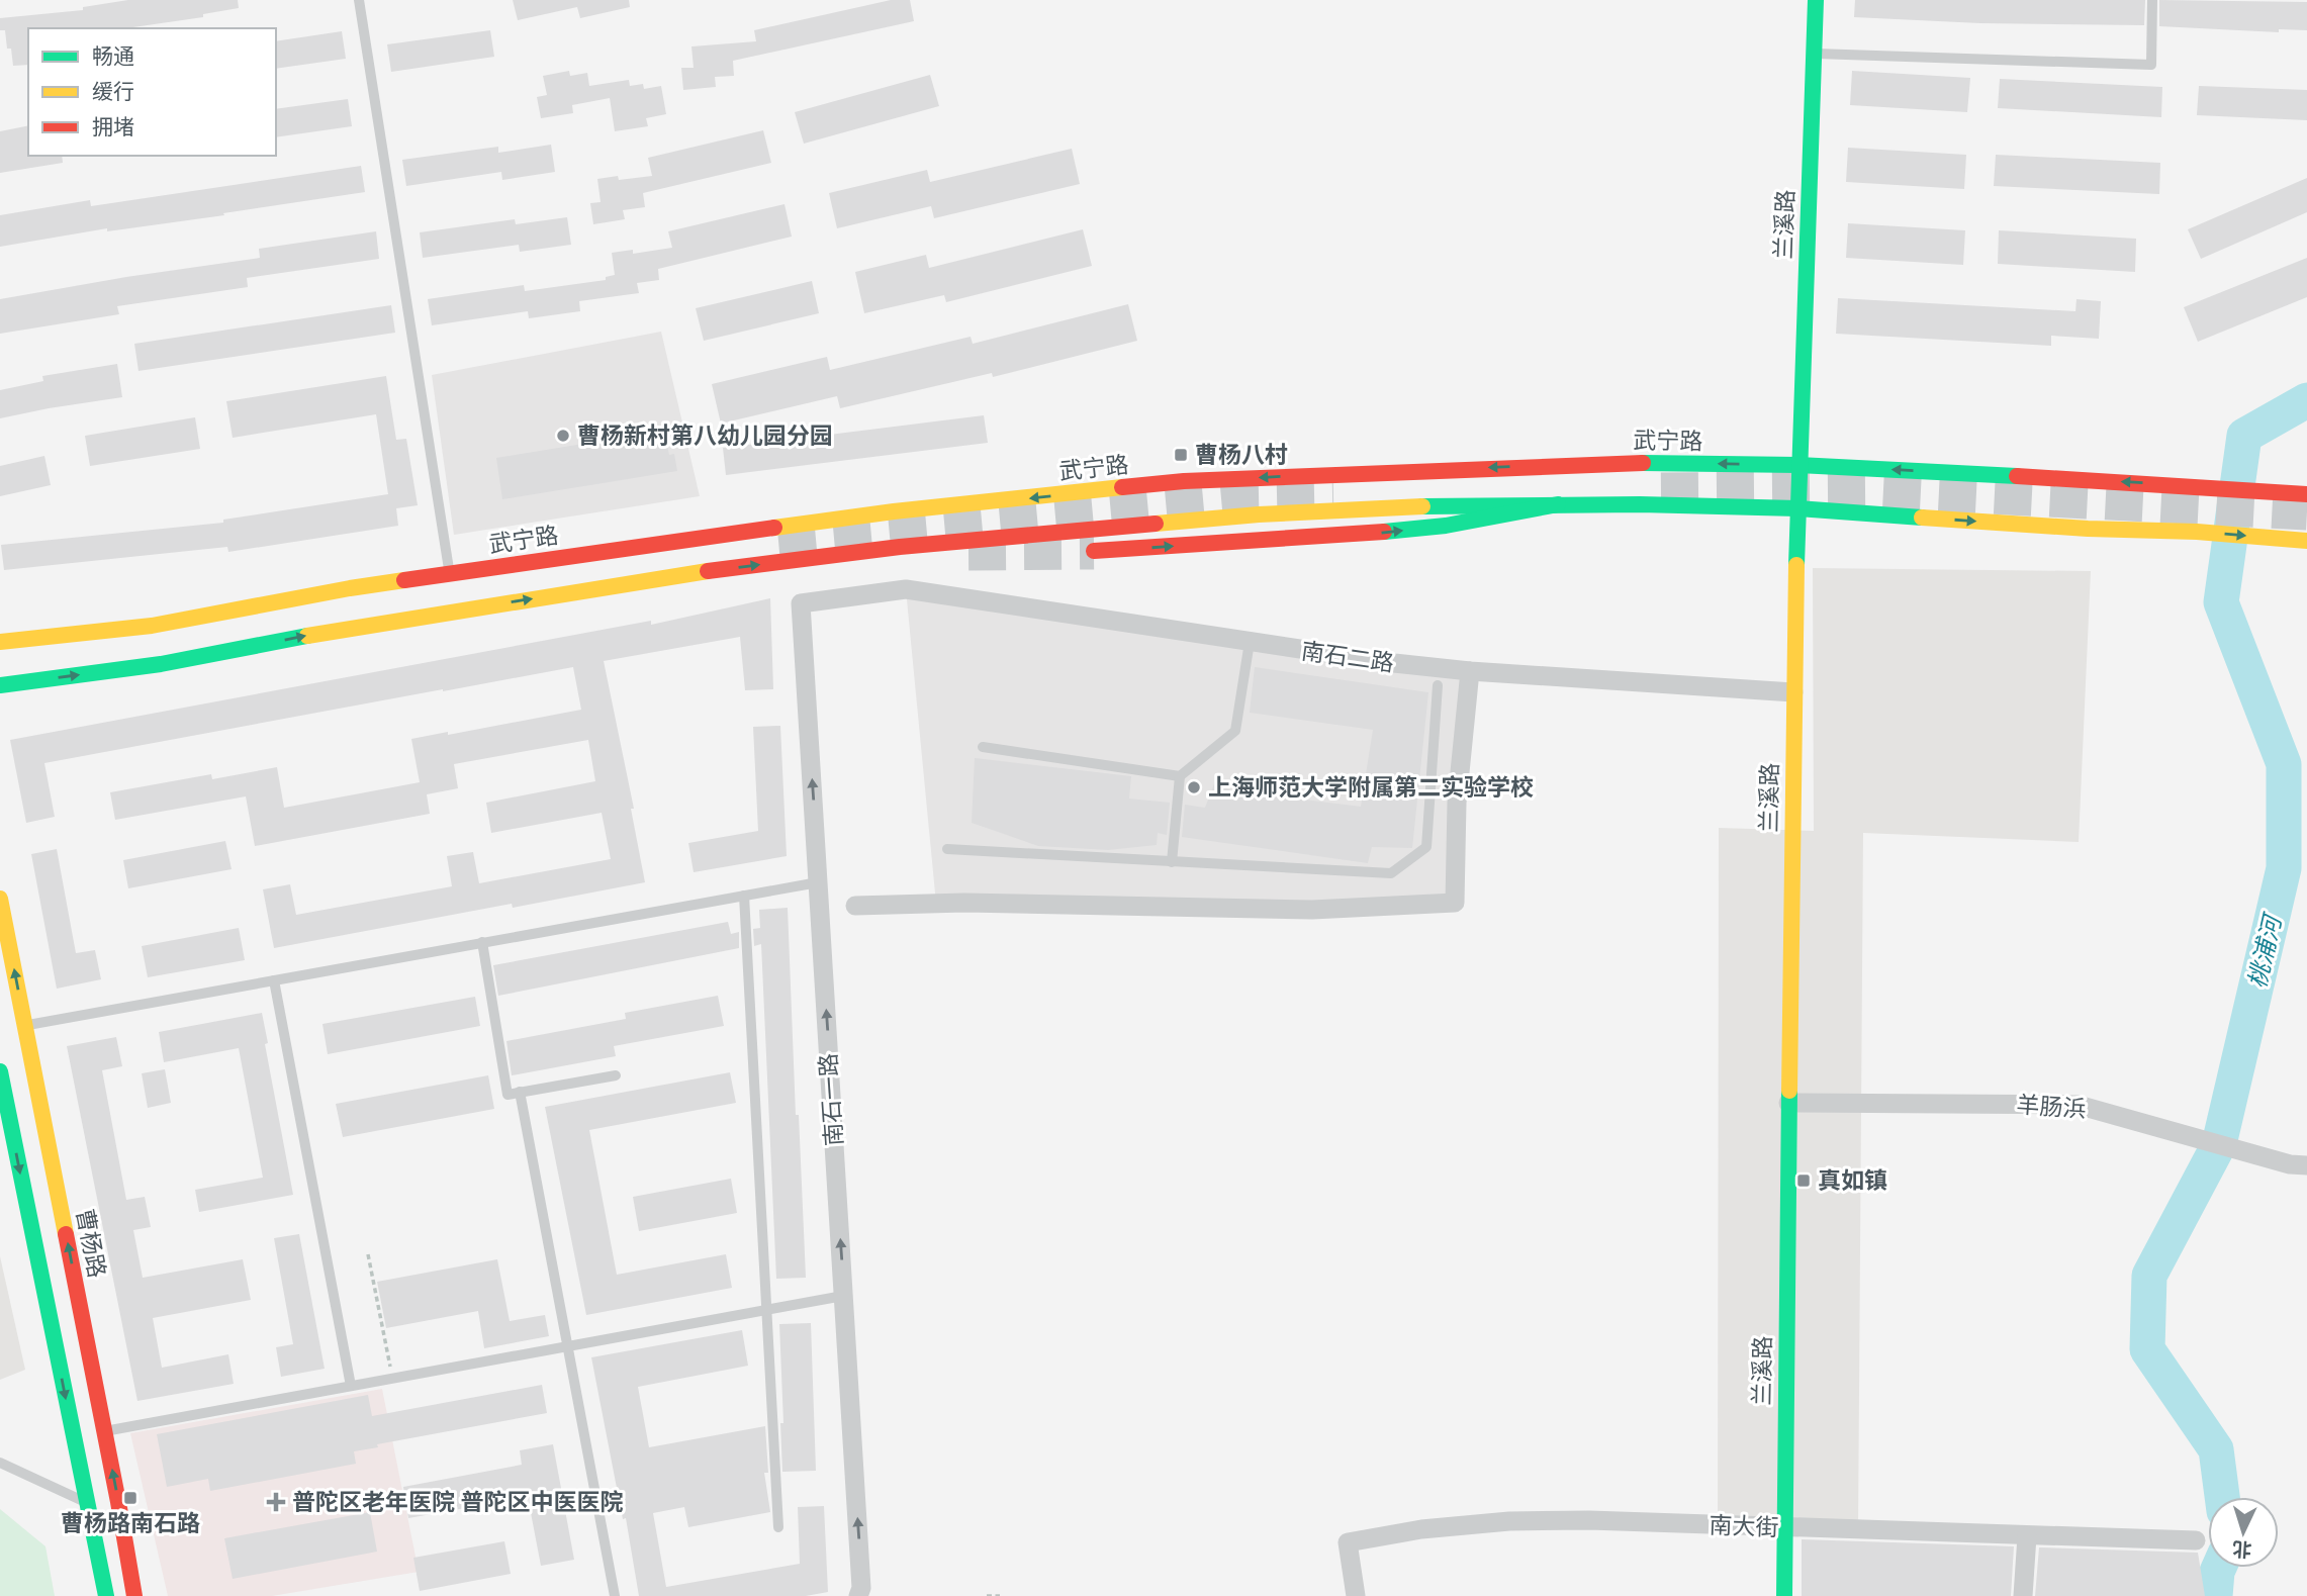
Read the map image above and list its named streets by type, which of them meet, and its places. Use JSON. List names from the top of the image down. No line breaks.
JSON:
{"streets":{"main road":["兰溪路","武宁路","曹杨路"],"street":["南石二路","南石一路","羊肠浜","南大街"]},"crossings":[["兰溪路","武宁路"],["兰溪路","南石二路"],["兰溪路","羊肠浜"],["兰溪路","南大街"],["南石二路","南石一路"]],"one_way":["南石一路"],"water":["桃浦河"],"places":{"other":["曹杨新村第八幼儿园分园","上海师范大学附属第二实验学校"],"transit":["曹杨八村","真如镇","曹杨路南石路"],"health":["普陀区老年医院 普陀区中医医院"]},"legend":["畅通","缓行","拥堵"],"north":"bottom"}
